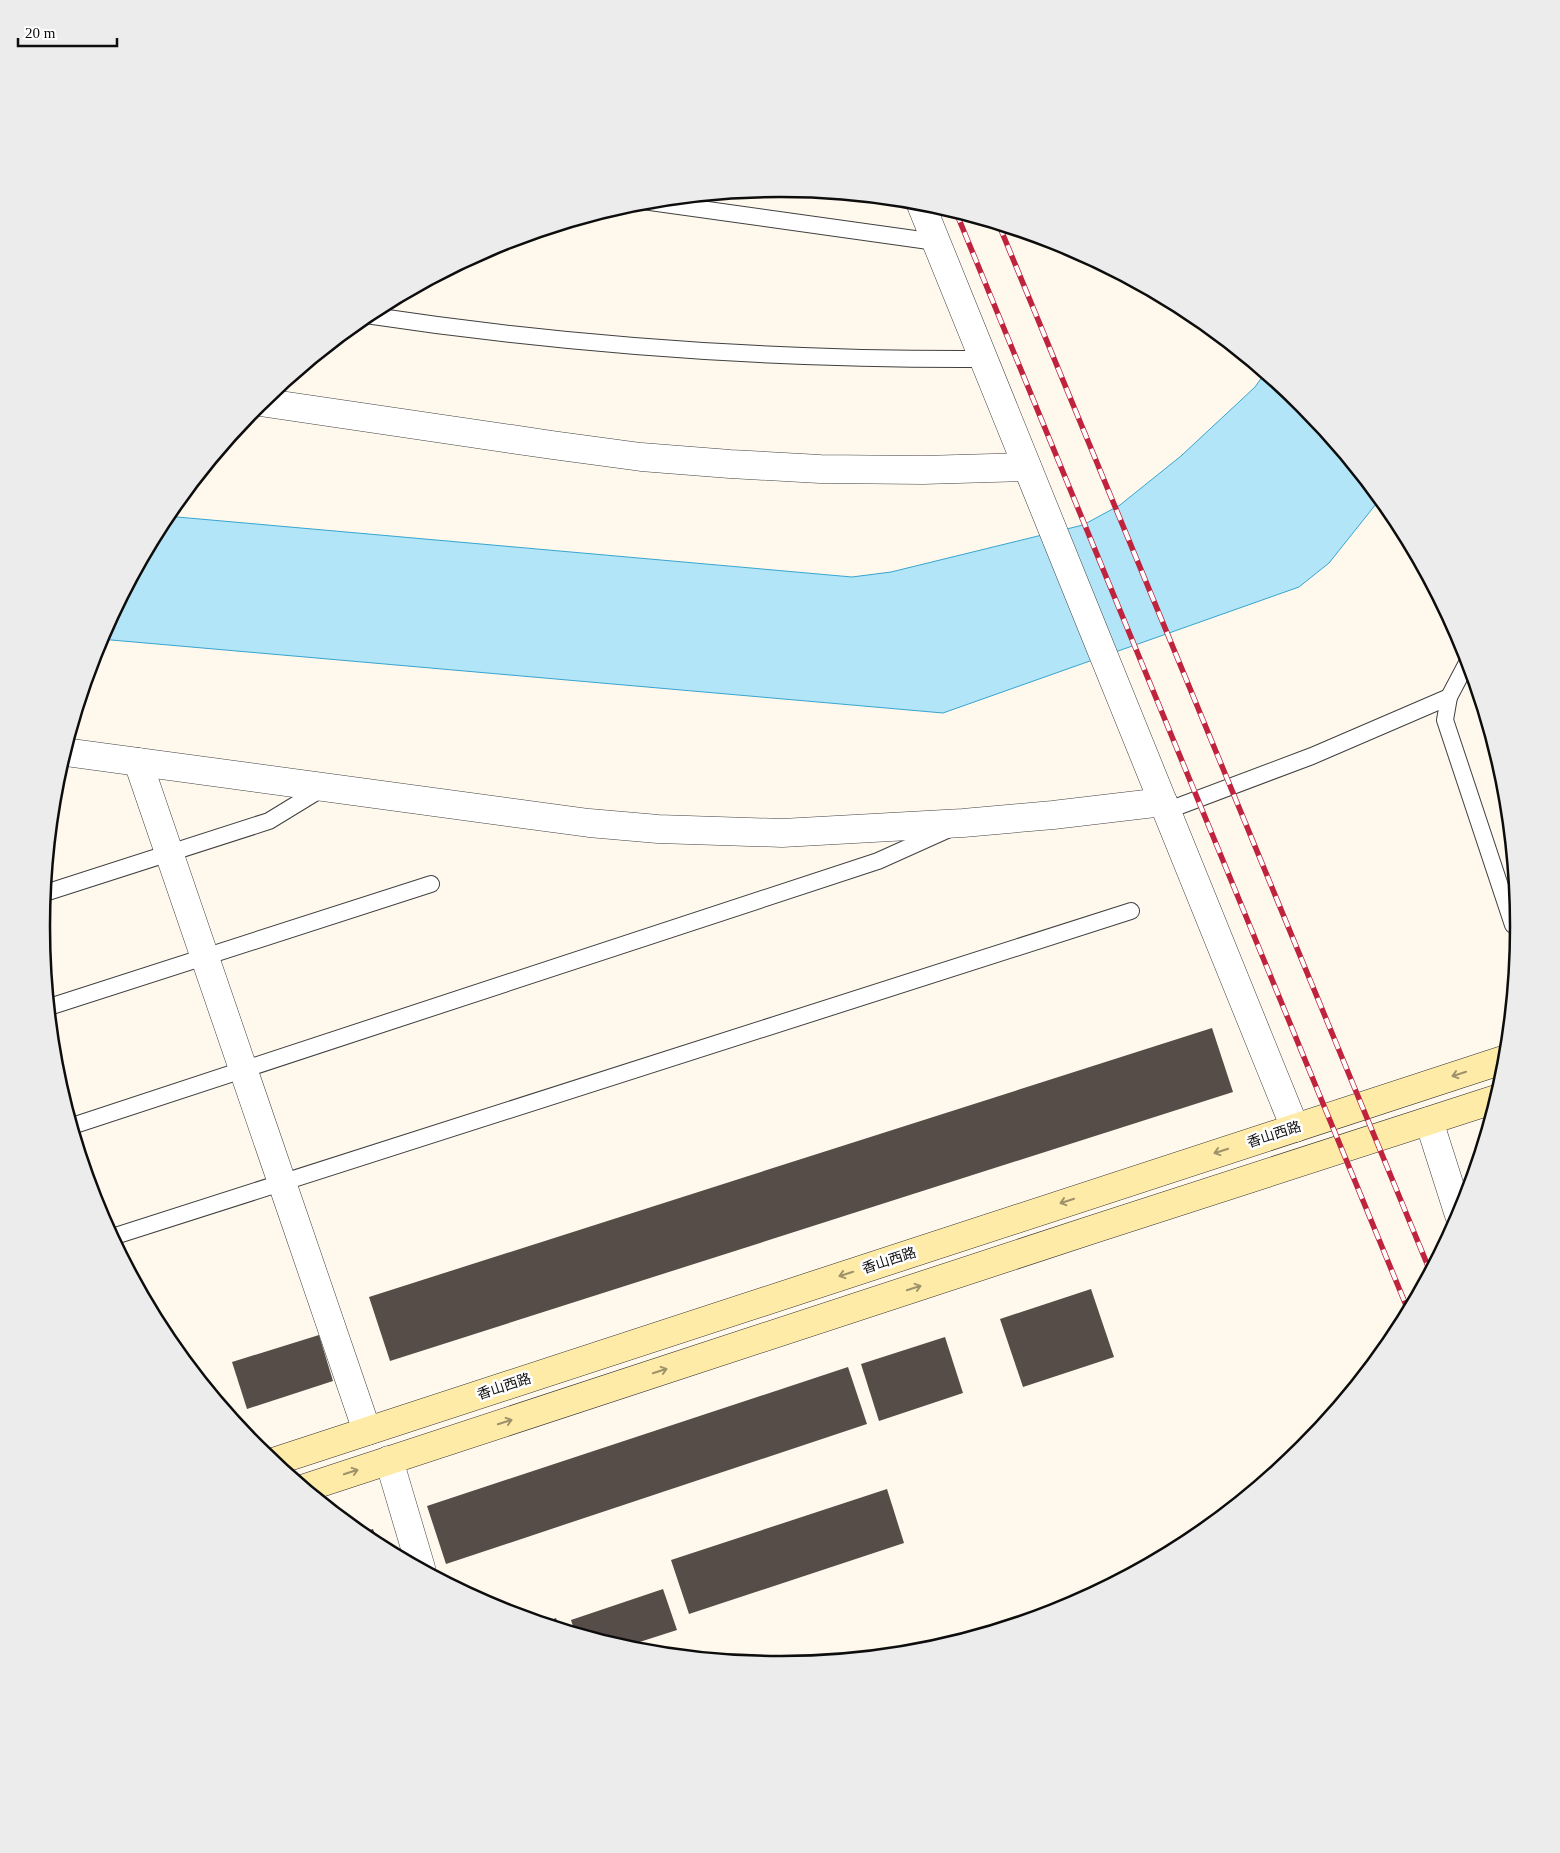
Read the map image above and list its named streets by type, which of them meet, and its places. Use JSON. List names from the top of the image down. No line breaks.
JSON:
{"streets":{"main road":["香山西路"]},"scale_bar":"20 m"}
